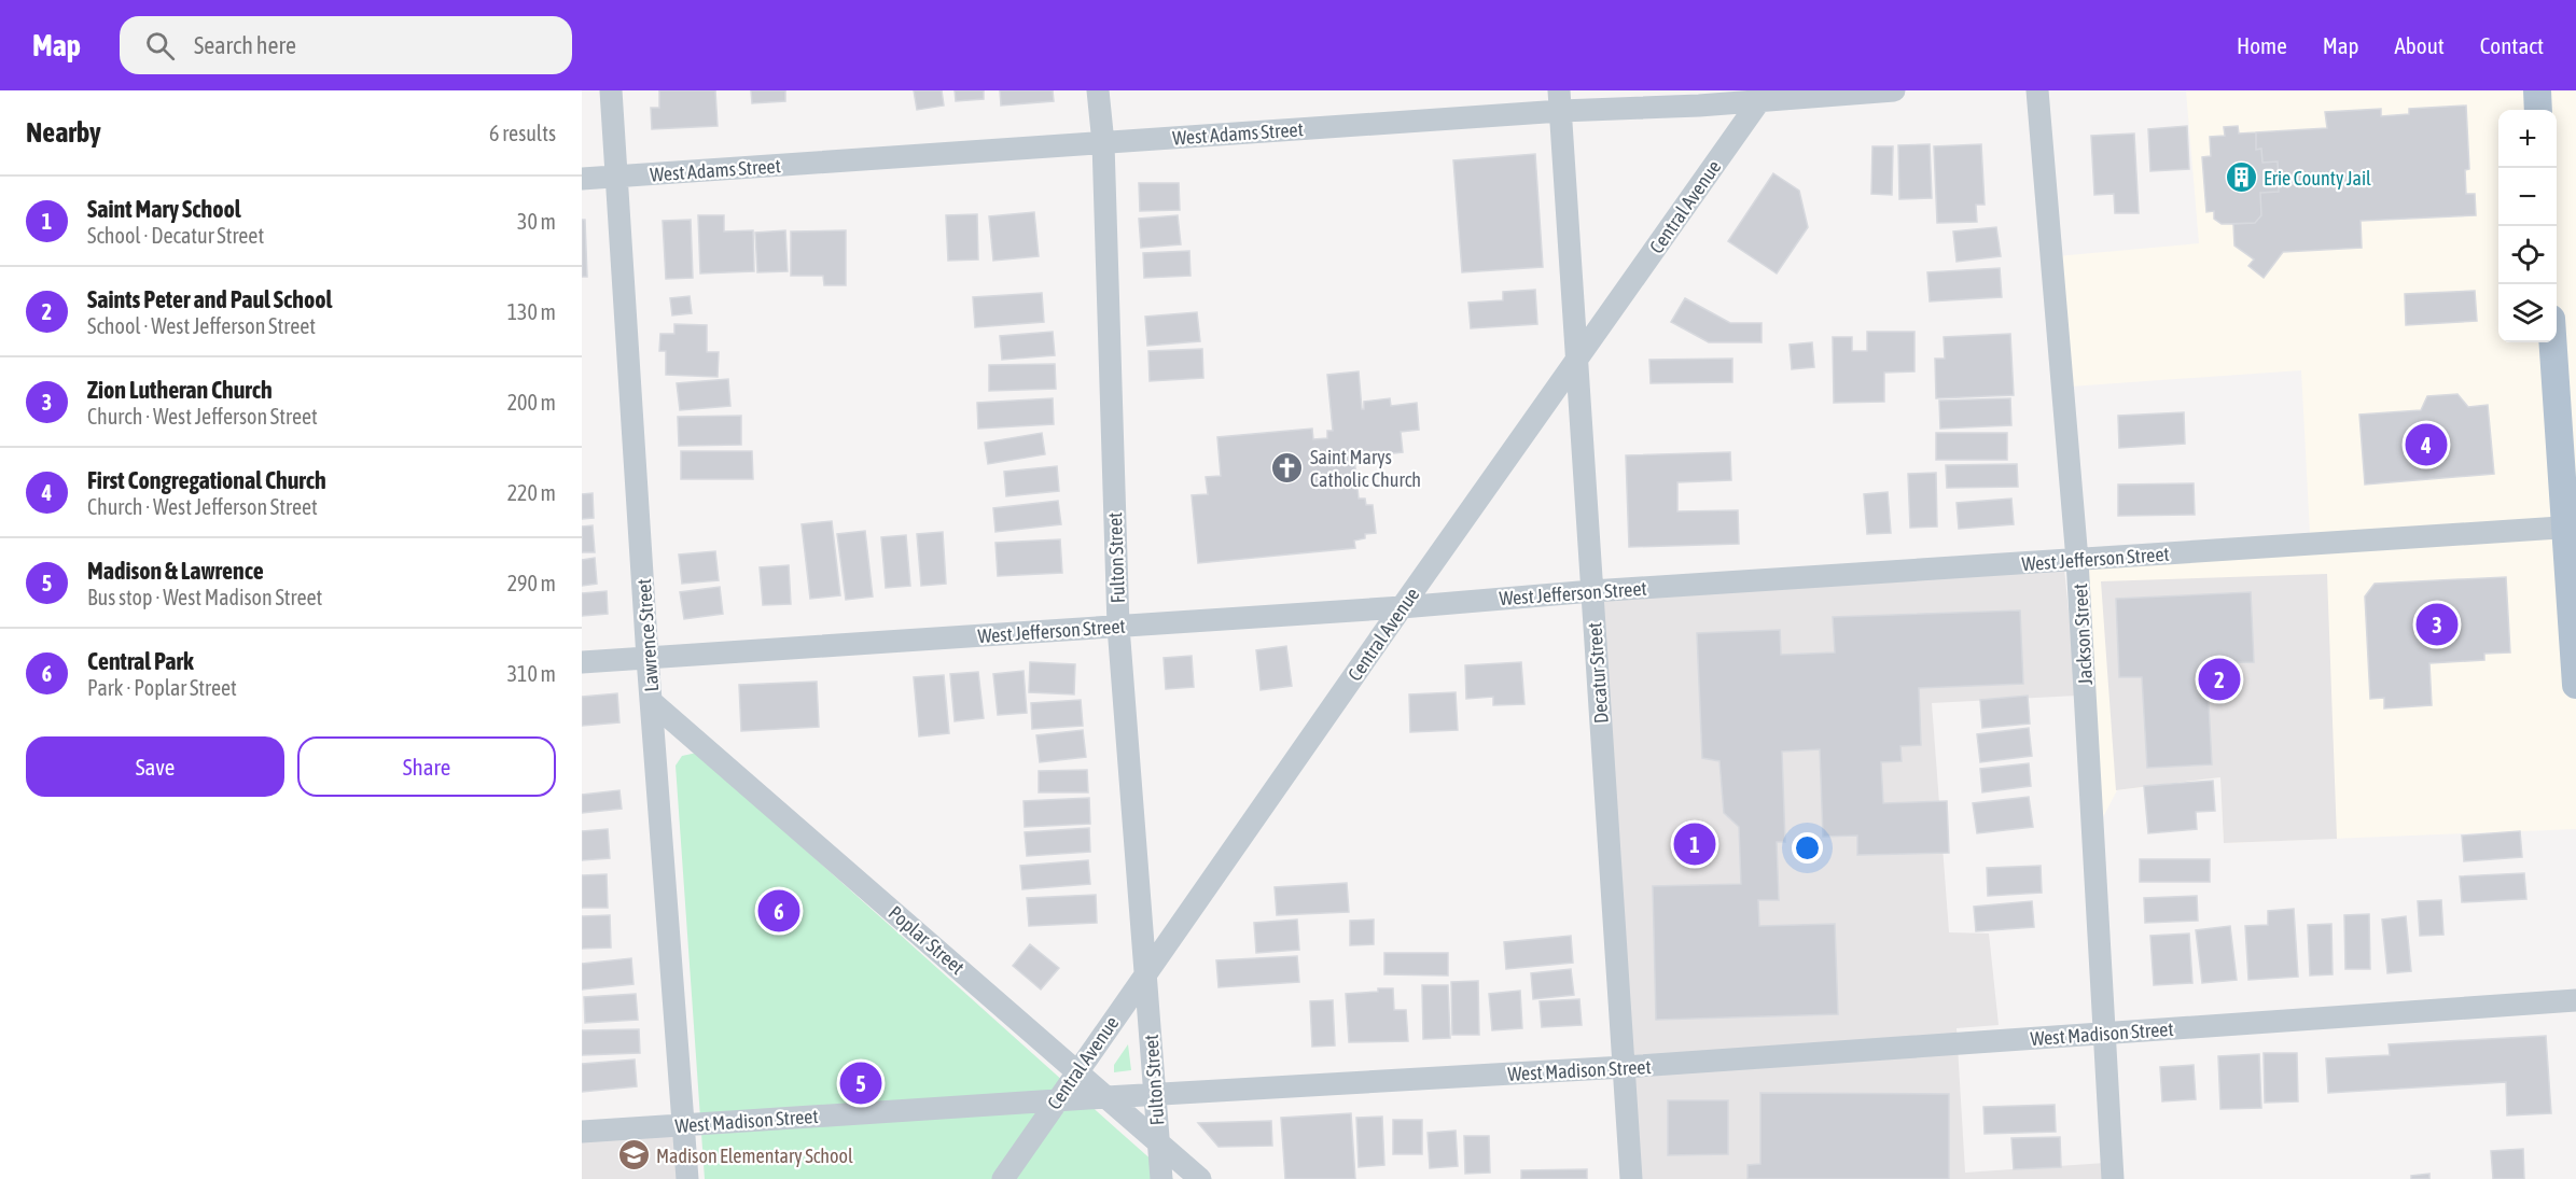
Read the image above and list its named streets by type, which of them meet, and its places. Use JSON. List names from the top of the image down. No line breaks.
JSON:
{"streets":{"street":["West Adams Street","Central Avenue","Fulton Street","West Jefferson Street","Jackson Street","Lawrence Street","Decatur Street","Poplar Street","West Madison Street"]},"crossings":[["West Adams Street","Central Avenue"],["West Adams Street","Fulton Street"],["West Adams Street","Lawrence Street"],["West Adams Street","Decatur Street"],["Central Avenue","Fulton Street"],["Central Avenue","West Jefferson Street"],["Central Avenue","Decatur Street"],["Central Avenue","Poplar Street"],["Central Avenue","West Madison Street"],["Fulton Street","West Jefferson Street"],["Fulton Street","Poplar Street"],["Fulton Street","West Madison Street"],["West Jefferson Street","Jackson Street"],["West Jefferson Street","Lawrence Street"],["West Jefferson Street","Decatur Street"],["Jackson Street","West Madison Street"],["Lawrence Street","Poplar Street"],["Lawrence Street","West Madison Street"],["Decatur Street","West Madison Street"],["Poplar Street","West Madison Street"]],"places":{"building":["Erie County Jail"],"church":["Saint Marys Catholic Church"],"school or university":["Madison Elementary School"]},"page":{"header":"Map","search":"Search here","nav":["Home","Map","About","Contact"],"heading":["Nearby","6 results"],"map_buttons":["+","−"],"list":[{"mark":"1","name":"Saint Mary School","note":"School · Decatur Street","value":"30 m"},{"mark":"2","name":"Saints Peter and Paul School","note":"School · West Jefferson Street","value":"130 m"},{"mark":"3","name":"Zion Lutheran Church","note":"Church · West Jefferson Street","value":"200 m"},{"mark":"4","name":"First Congregational Church","note":"Church · West Jefferson Street","value":"220 m"},{"mark":"5","name":"Madison & Lawrence","note":"Bus stop · West Madison Street","value":"290 m"},{"mark":"6","name":"Central Park","note":"Park · Poplar Street","value":"310 m"}],"pins":["4","3","2","1","6","5"],"buttons":["Save","Share"]}}
